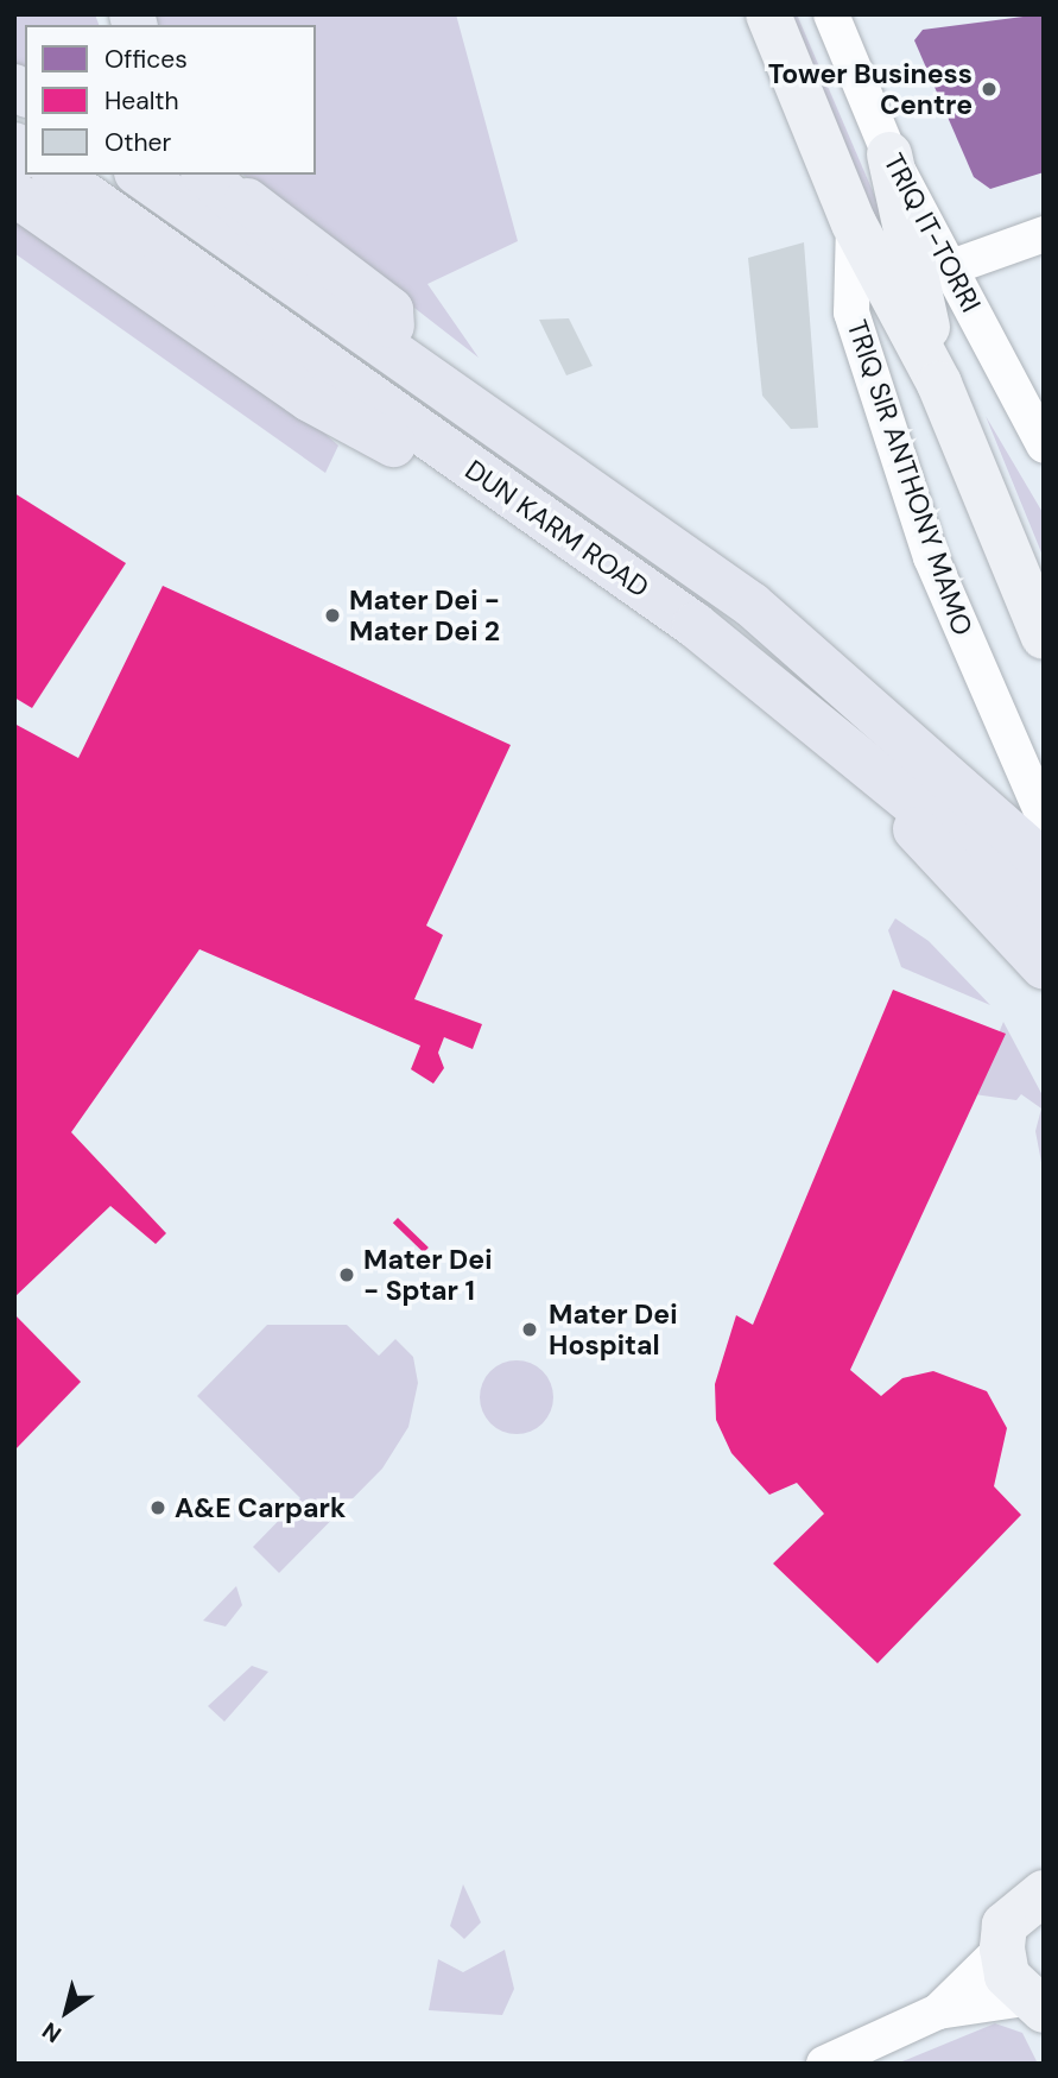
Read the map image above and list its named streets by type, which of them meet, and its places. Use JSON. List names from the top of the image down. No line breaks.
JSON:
{"streets":{"highway":["DUN KARM ROAD"],"main road":["TRIQ SIR ANTHONY MAMO"],"street":["TRIQ IT-TORRI"]},"places":["Tower Business Centre","Mater Dei - Mater Dei 2","Mater Dei - Sptar 1","Mater Dei Hospital","A&E Carpark"],"legend":["Offices","Health","Other"],"north":"bottom left"}
